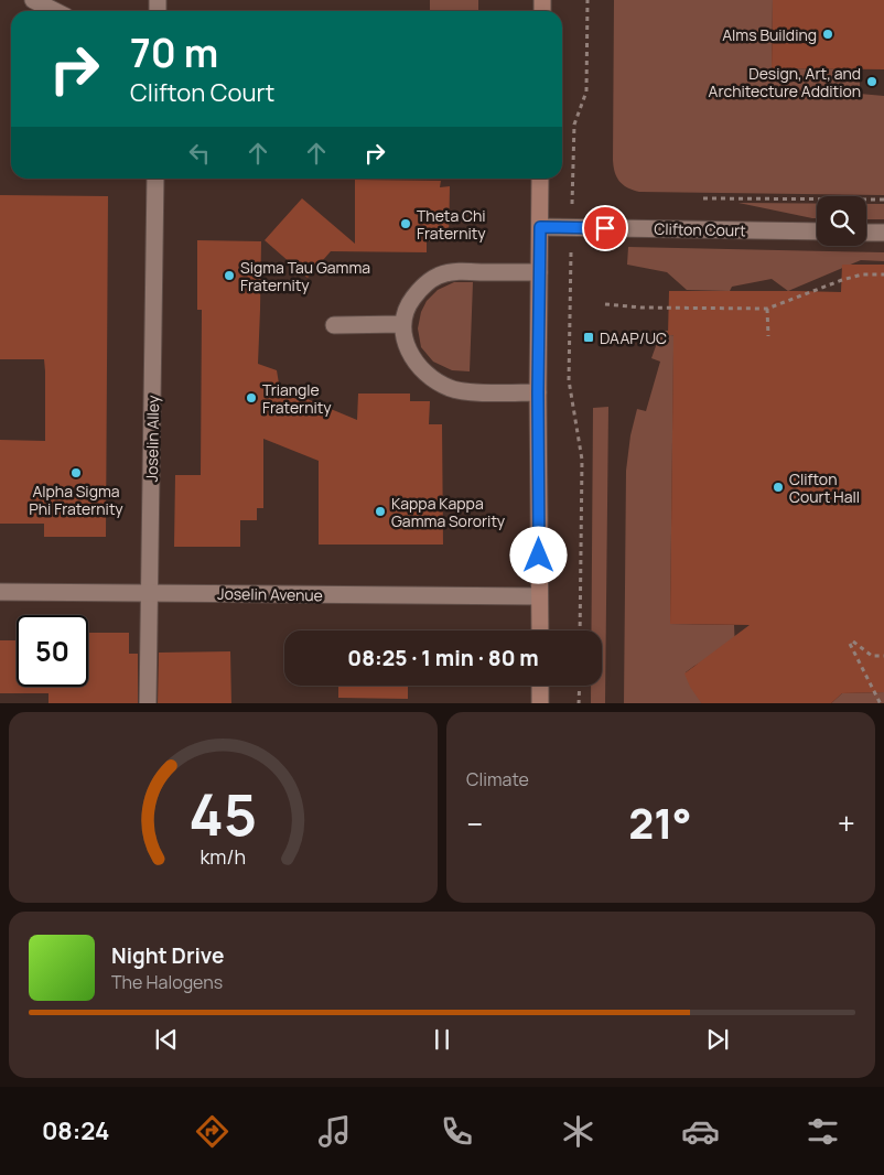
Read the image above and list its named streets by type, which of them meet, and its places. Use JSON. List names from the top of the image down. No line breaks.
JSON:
{"streets":{"street":["Clifton Court","Joselin Alley","Joselin Avenue"]},"crossings":[["Joselin Alley","Joselin Avenue"]],"places":{"other":["Alms Building","Design, Art, and Architecture Addition","Theta Chi Fraternity","Sigma Tau Gamma Fraternity","Triangle Fraternity","Alpha Sigma Phi Fraternity","Clifton Court Hall","Kappa Kappa Gamma Sorority"],"transit":["DAAP/UC"]},"page":{"turn":["70 m","Clifton Court"],"limit":"50","trip":"08:25 · 1 min · 80 m","tile":"Climate","heat":["−","21°","+"],"song":["Night Drive","The Halogens"],"tabs":"08:24","gauge":["45","km/h"]}}
